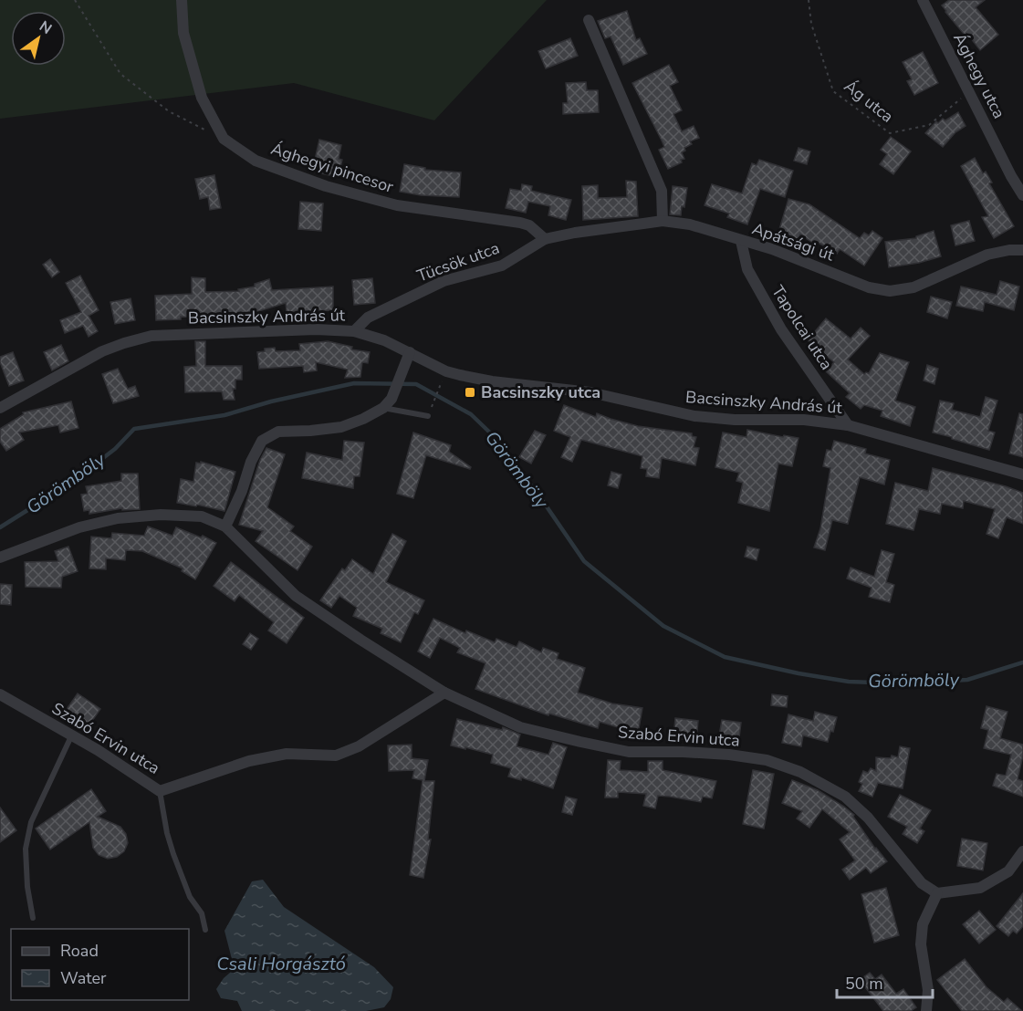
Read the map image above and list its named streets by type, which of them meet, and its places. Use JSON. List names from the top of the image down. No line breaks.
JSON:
{"streets":{"street":["Ághegy utca","Ághegyi pincesor","Apátsági út","Tücsök utca","Bacsinszky András út","Tapolcai utca","Szabó Ervin utca"],"path":["Ág utca"]},"crossings":[["Ághegy utca","Ág utca"],["Ághegyi pincesor","Apátsági út"],["Ághegyi pincesor","Tücsök utca"],["Apátsági út","Tücsök utca"],["Apátsági út","Tapolcai utca"],["Tücsök utca","Bacsinszky András út"],["Bacsinszky András út","Tapolcai utca"]],"water":["Görömböly","Csali Horgásztó"],"places":{"transit":["Bacsinszky utca"]},"legend":["Road","Water"],"scale_bar":"50 m","north":"top right"}
